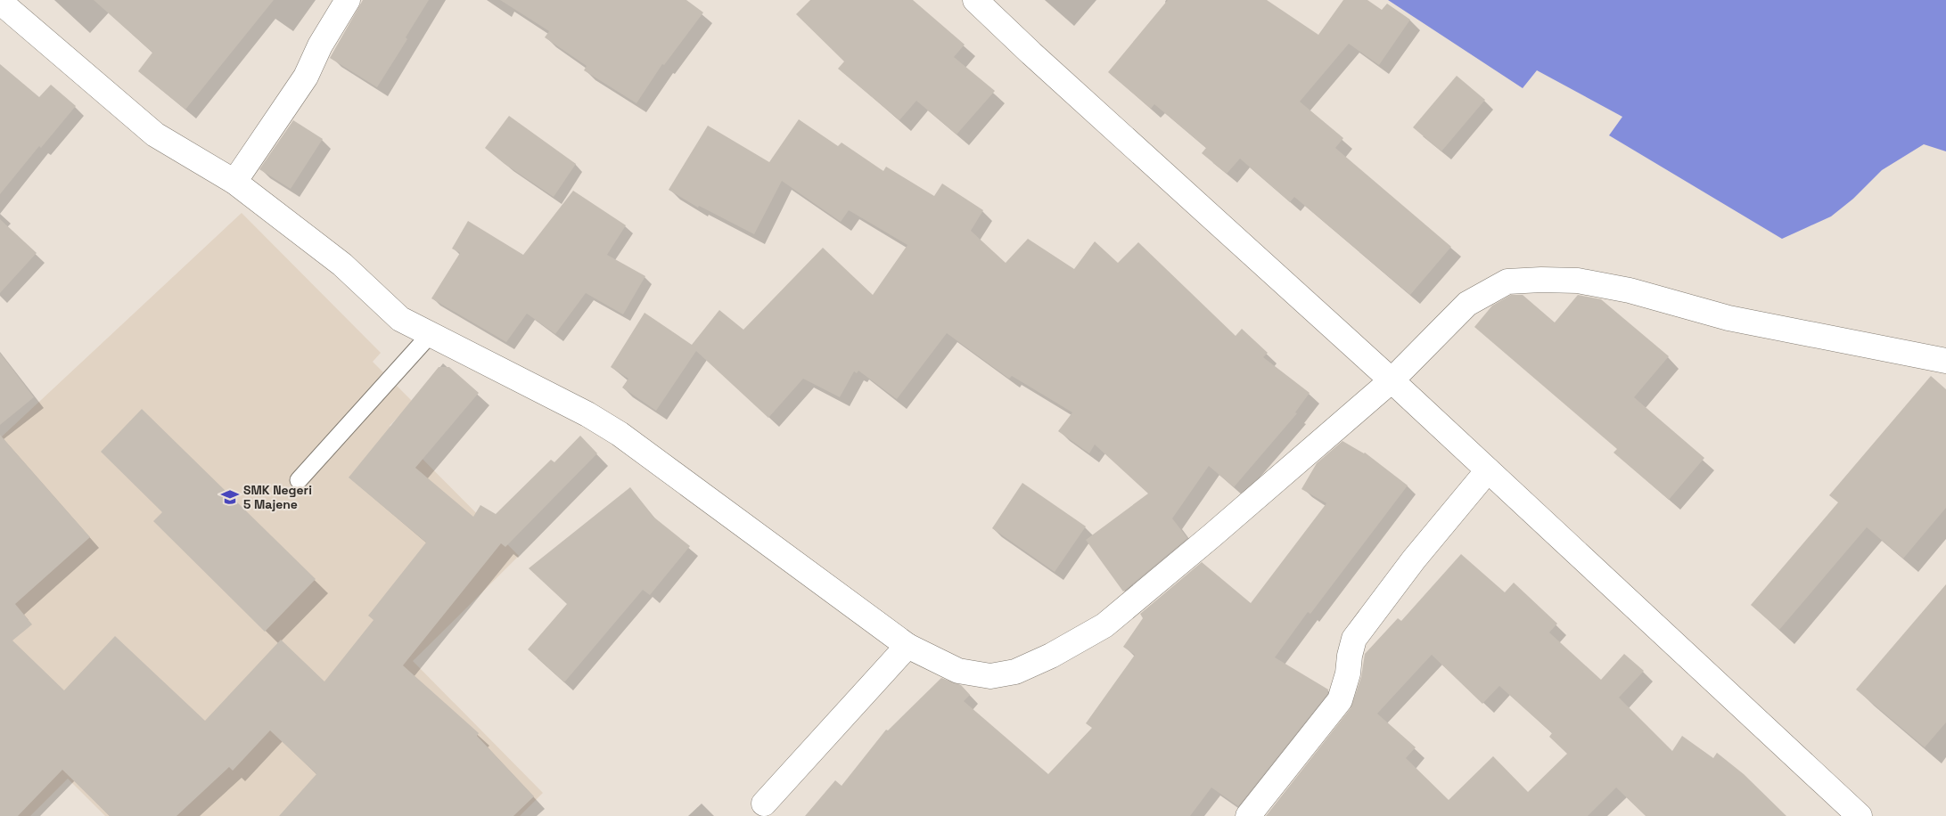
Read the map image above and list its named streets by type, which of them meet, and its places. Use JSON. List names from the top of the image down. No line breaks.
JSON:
{"places":{"school or university":["SMK Negeri 5 Majene"]}}
